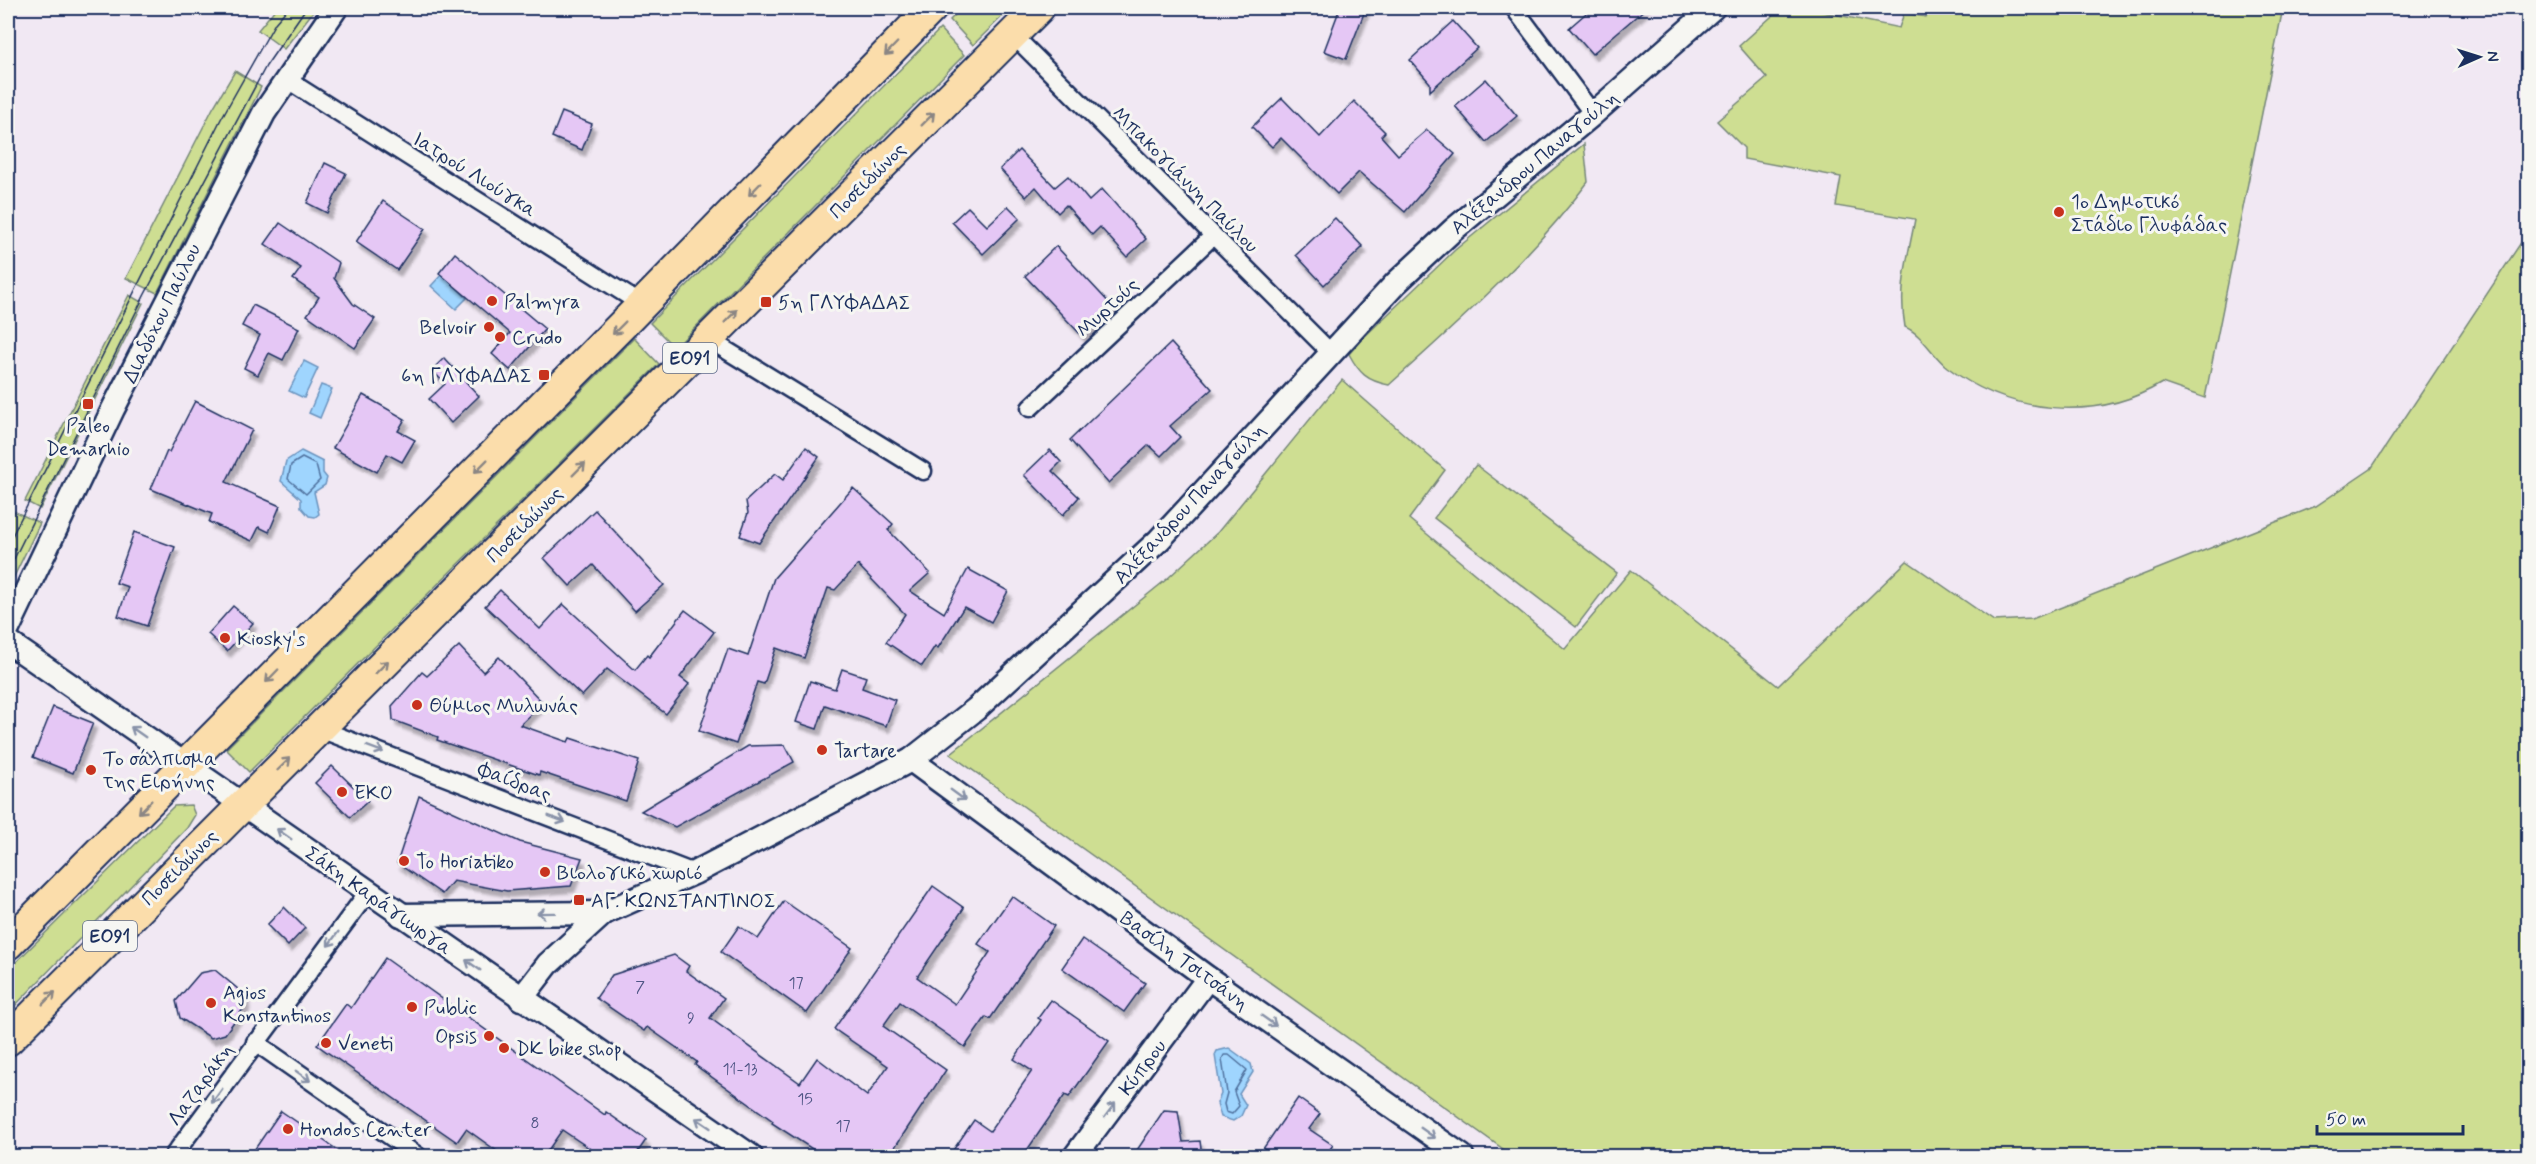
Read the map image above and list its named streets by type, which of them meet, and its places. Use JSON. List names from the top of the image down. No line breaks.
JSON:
{"streets":{"highway":["Ποσειδώνος","ΕΟ91"],"street":["Αλέξανδρου Παναγούλη","Ιατρού Λιούγκα","Μπακογιάννη Παύλου","Μυρτούς","Διαδόχου Παύλου","Φαίδρας","Σάκη Καράγιωργα","Βασίλη Τσιτσάνη","Κύπρου","Λαζαράκη"]},"crossings":[["Αλέξανδρου Παναγούλη","Μπακογιάννη Παύλου"],["Αλέξανδρου Παναγούλη","Φαίδρας"],["Αλέξανδρου Παναγούλη","Σάκη Καράγιωργα"],["Αλέξανδρου Παναγούλη","Βασίλη Τσιτσάνη"],["Ιατρού Λιούγκα","Διαδόχου Παύλου"],["Μπακογιάννη Παύλου","Ποσειδώνος"],["Μπακογιάννη Παύλου","Μυρτούς"],["Ποσειδώνος","Φαίδρας"],["Ποσειδώνος","Σάκη Καράγιωργα"],["Σάκη Καράγιωργα","Λαζαράκη"],["Βασίλη Τσιτσάνη","Κύπρου"]],"one_way":["Φαίδρας","Σάκη Καράγιωργα","Βασίλη Τσιτσάνη","Κύπρου","Λαζαράκη"],"places":{"other":["1ο Δημοτικό Στάδιο Γλυφάδας","Palmyra","Belvoir","Crudo","Kiosky's","Θύμιος Μυλωνάς","Tartare","Το σάλπισμα της Ειρήνης","EKO","To Horiatiko","Βιολογικό χωριό","Agios Konstantinos","Public","Opsis","Veneti","DK bike shop","Hondos Center"],"transit":["5η ΓΛΥΦΑΔΑΣ","6η ΓΛΥΦΑΔΑΣ","Paleo Demarhio","ΑΓ. ΚΩΝΣΤΑΝΤΙΝΟΣ"]},"house_numbers":["17","7","9","11-13","15","8","17"],"scale_bar":"50 m","north":"right"}
